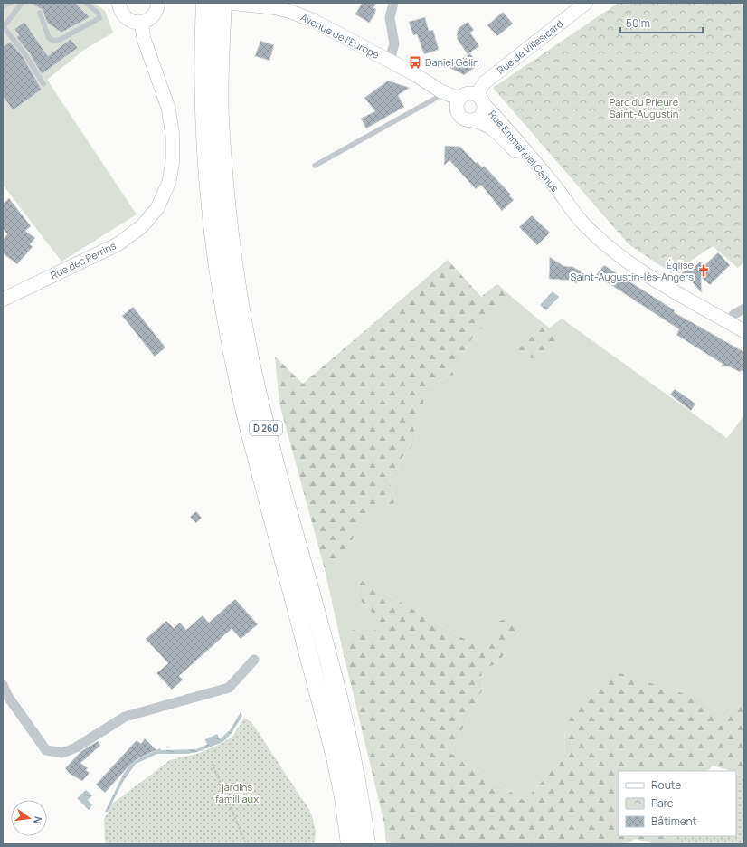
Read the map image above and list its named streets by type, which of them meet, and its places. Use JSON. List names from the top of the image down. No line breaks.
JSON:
{"streets":{"highway":["D 260"],"street":["Avenue de l'Europe","Rue de Villesicard","Rue Emmanuel Camus","Rue des Perrins"]},"crossings":[["Avenue de l'Europe","Rue de Villesicard"],["Avenue de l'Europe","Rue Emmanuel Camus"],["Rue de Villesicard","Rue Emmanuel Camus"]],"parks":["Parc du Prieuré Saint-Augustin","jardins familliaux"],"places":{"bus stop":["Daniel Gélin"],"church":["Église Saint-Augustin-lès-Angers"]},"legend":["Route","Parc","Bâtiment"],"scale_bar":"50 m","north":"right"}
